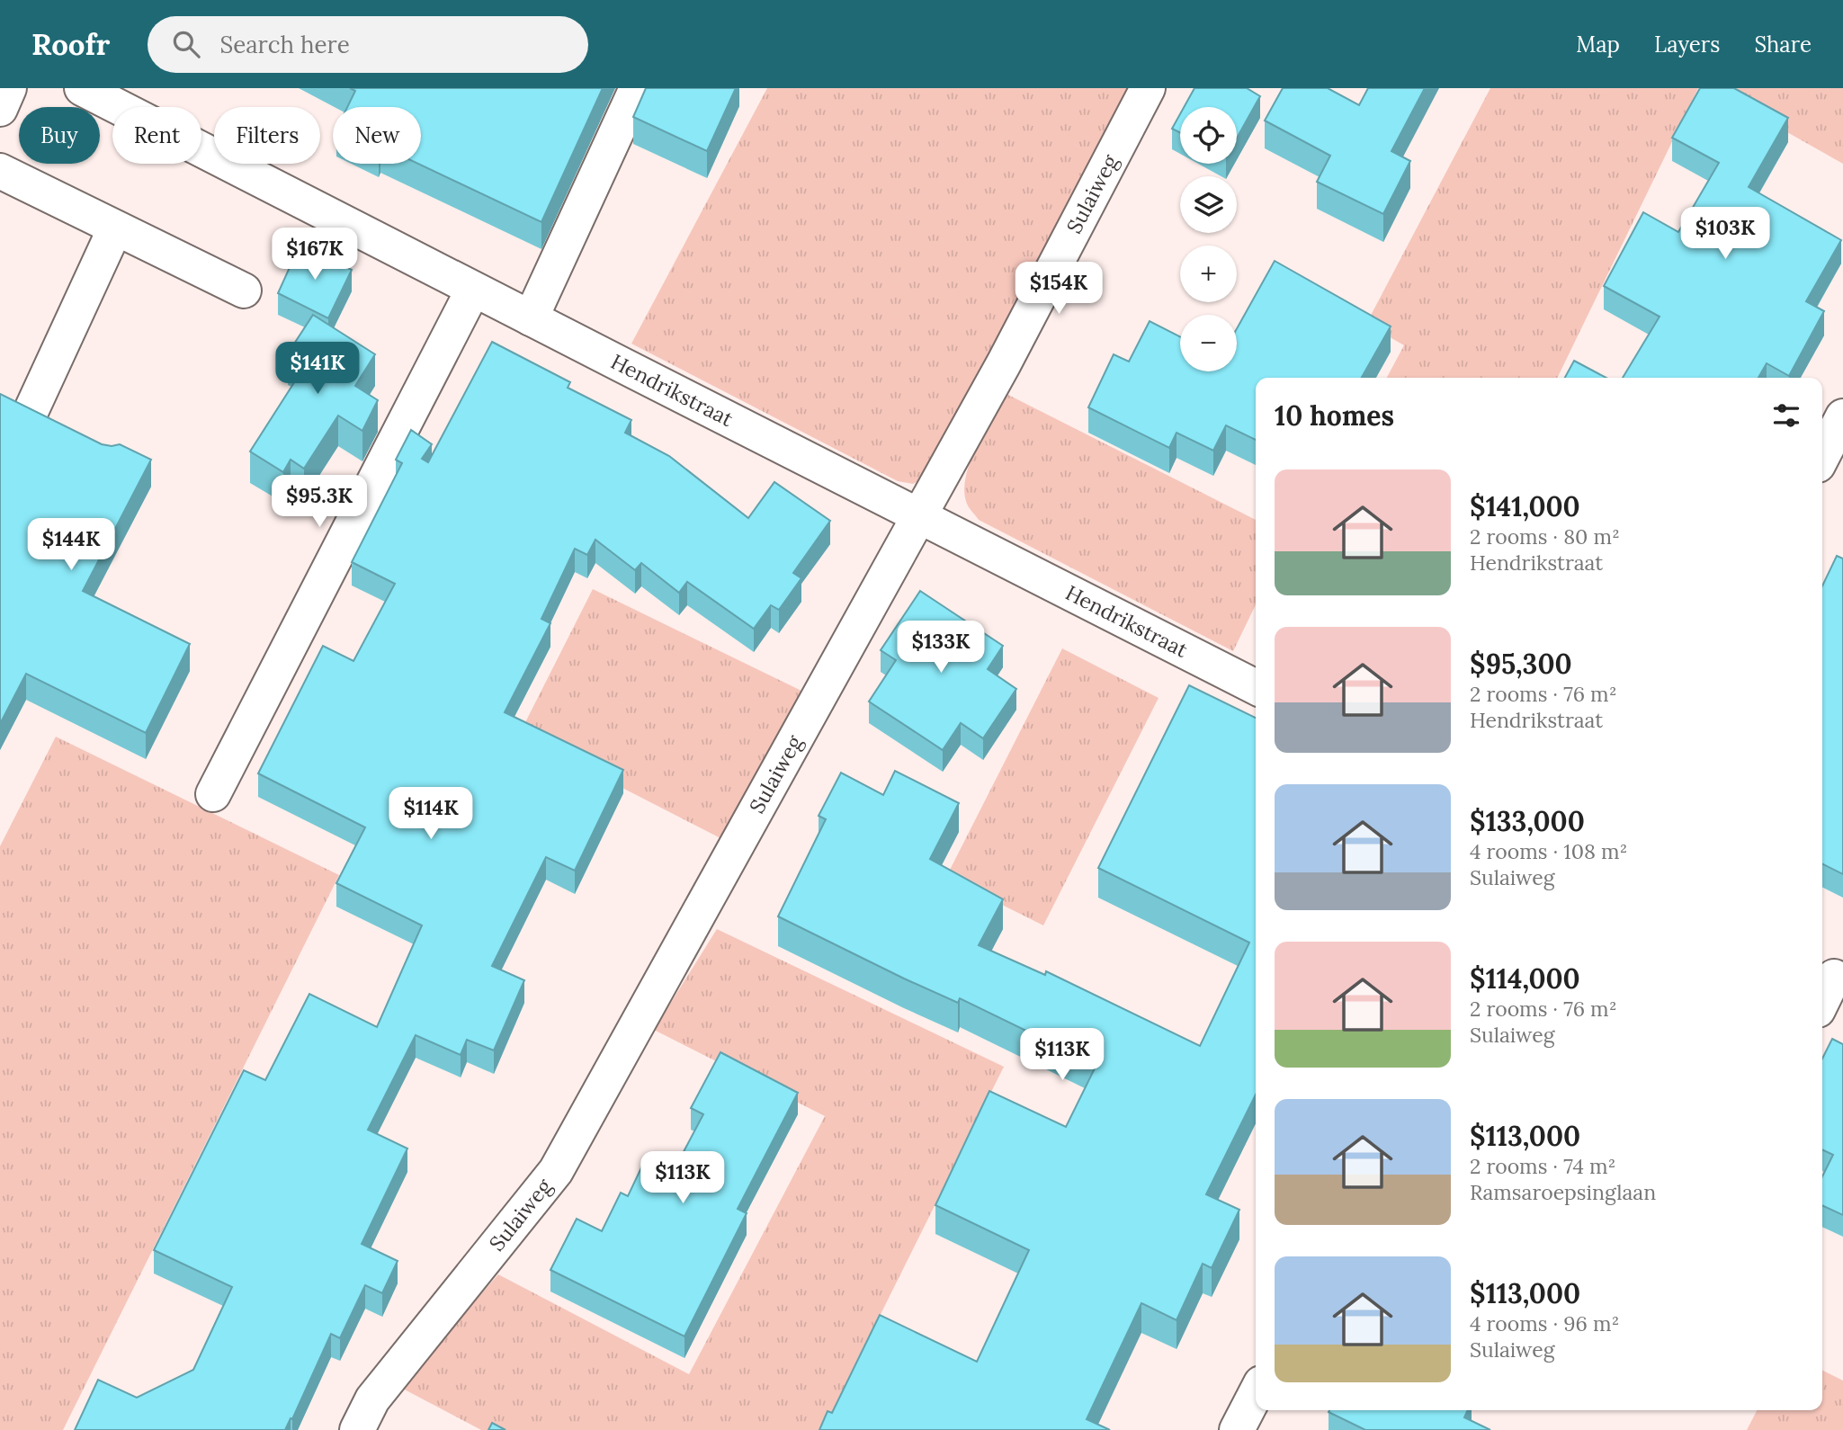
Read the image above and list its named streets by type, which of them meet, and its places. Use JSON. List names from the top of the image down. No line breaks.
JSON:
{"streets":{"street":["Sulaiweg","Hendrikstraat"]},"crossings":[["Sulaiweg","Hendrikstraat"]],"page":{"header":"Roofr","search":"Search here","nav":["Map","Layers","Share"],"map_buttons":["+","−"],"chip":["Buy","Rent","Filters","New"],"price":["$103K","$167K","$154K","$141K","$95.3K","$144K","$133K","$114K","$113K","$113K"],"heading":"10 homes","list":[{"name":"$141,000","note":"2 rooms · 80 m² · Hendrikstraat"},{"name":"$95,300","note":"2 rooms · 76 m² · Hendrikstraat"},{"name":"$133,000","note":"4 rooms · 108 m² · Sulaiweg"},{"name":"$114,000","note":"2 rooms · 76 m² · Sulaiweg"},{"name":"$113,000","note":"2 rooms · 74 m² · Ramsaroepsinglaan"},{"name":"$113,000","note":"4 rooms · 96 m² · Sulaiweg"}]}}
